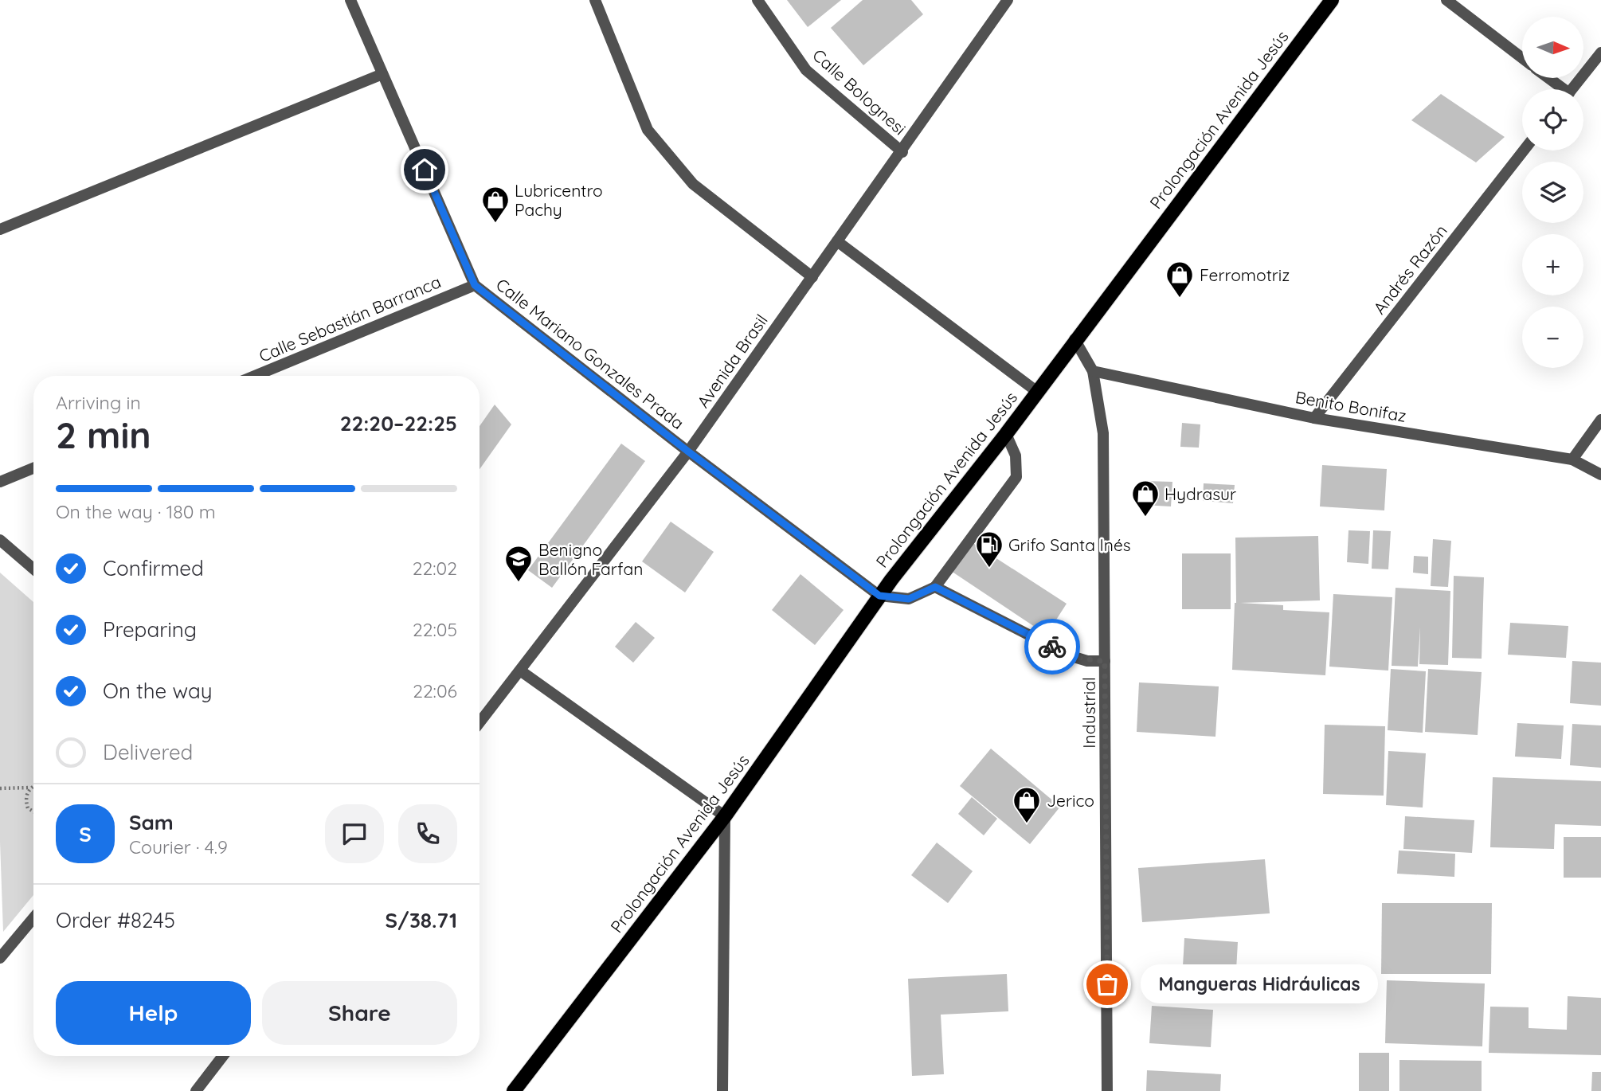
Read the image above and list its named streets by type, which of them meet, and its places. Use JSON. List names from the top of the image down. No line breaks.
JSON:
{"streets":{"main road":["Prolongación Avenida Jesús"],"street":["Calle Bolognesi","Andrés Razón","Calle Sebastián Barranca","Calle Mariano Gonzales Prada","Avenida Brasil","Benito Bonifaz","Industrial"]},"crossings":[["Calle Bolognesi","Avenida Brasil"],["Prolongación Avenida Jesús","Calle Mariano Gonzales Prada"],["Prolongación Avenida Jesús","Industrial"],["Andrés Razón","Benito Bonifaz"],["Calle Sebastián Barranca","Calle Mariano Gonzales Prada"],["Calle Mariano Gonzales Prada","Avenida Brasil"],["Benito Bonifaz","Industrial"]],"places":{"shop":["Lubricentro Pachy","Ferromotriz","Hydrasur","Jerico"],"fuel station":["Grifo Santa Inés"],"school or university":["Benigno Ballón Farfan"],"other":["Mangueras Hidráulicas"]},"north":"right","page":{"map_buttons":["+","−"],"heading":["2 min","Arriving in","22:20–22:25"],"panel":["Sam","Courier · 4.9","Order #8245","S/38.71"],"bar":"On the way · 180 m","list":[["Confirmed","22:02"],["Preparing","22:05"],["On the way","22:06"],"Delivered"],"round":"S","bubble":"Mangueras Hidráulicas","buttons":["Help","Share"]}}
